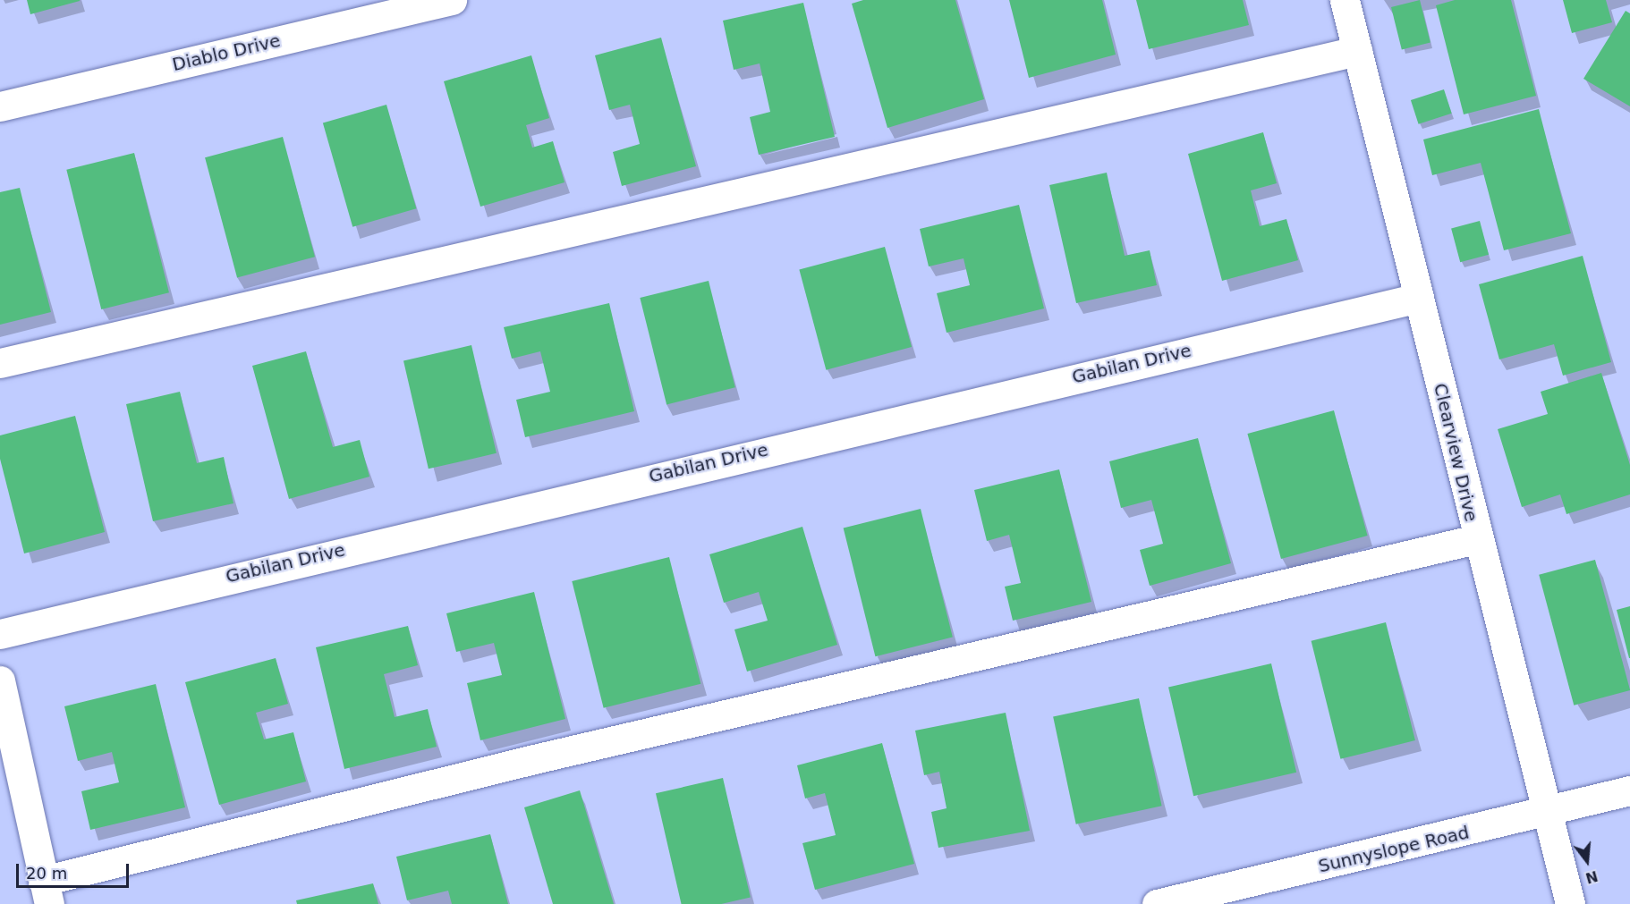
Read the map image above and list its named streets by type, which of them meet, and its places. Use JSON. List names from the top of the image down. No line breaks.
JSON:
{"streets":{"street":["Diablo Drive","Gabilan Drive","Clearview Drive","Sunnyslope Road"]},"crossings":[["Gabilan Drive","Clearview Drive"],["Clearview Drive","Sunnyslope Road"]],"scale_bar":"20 m","north":"bottom"}
